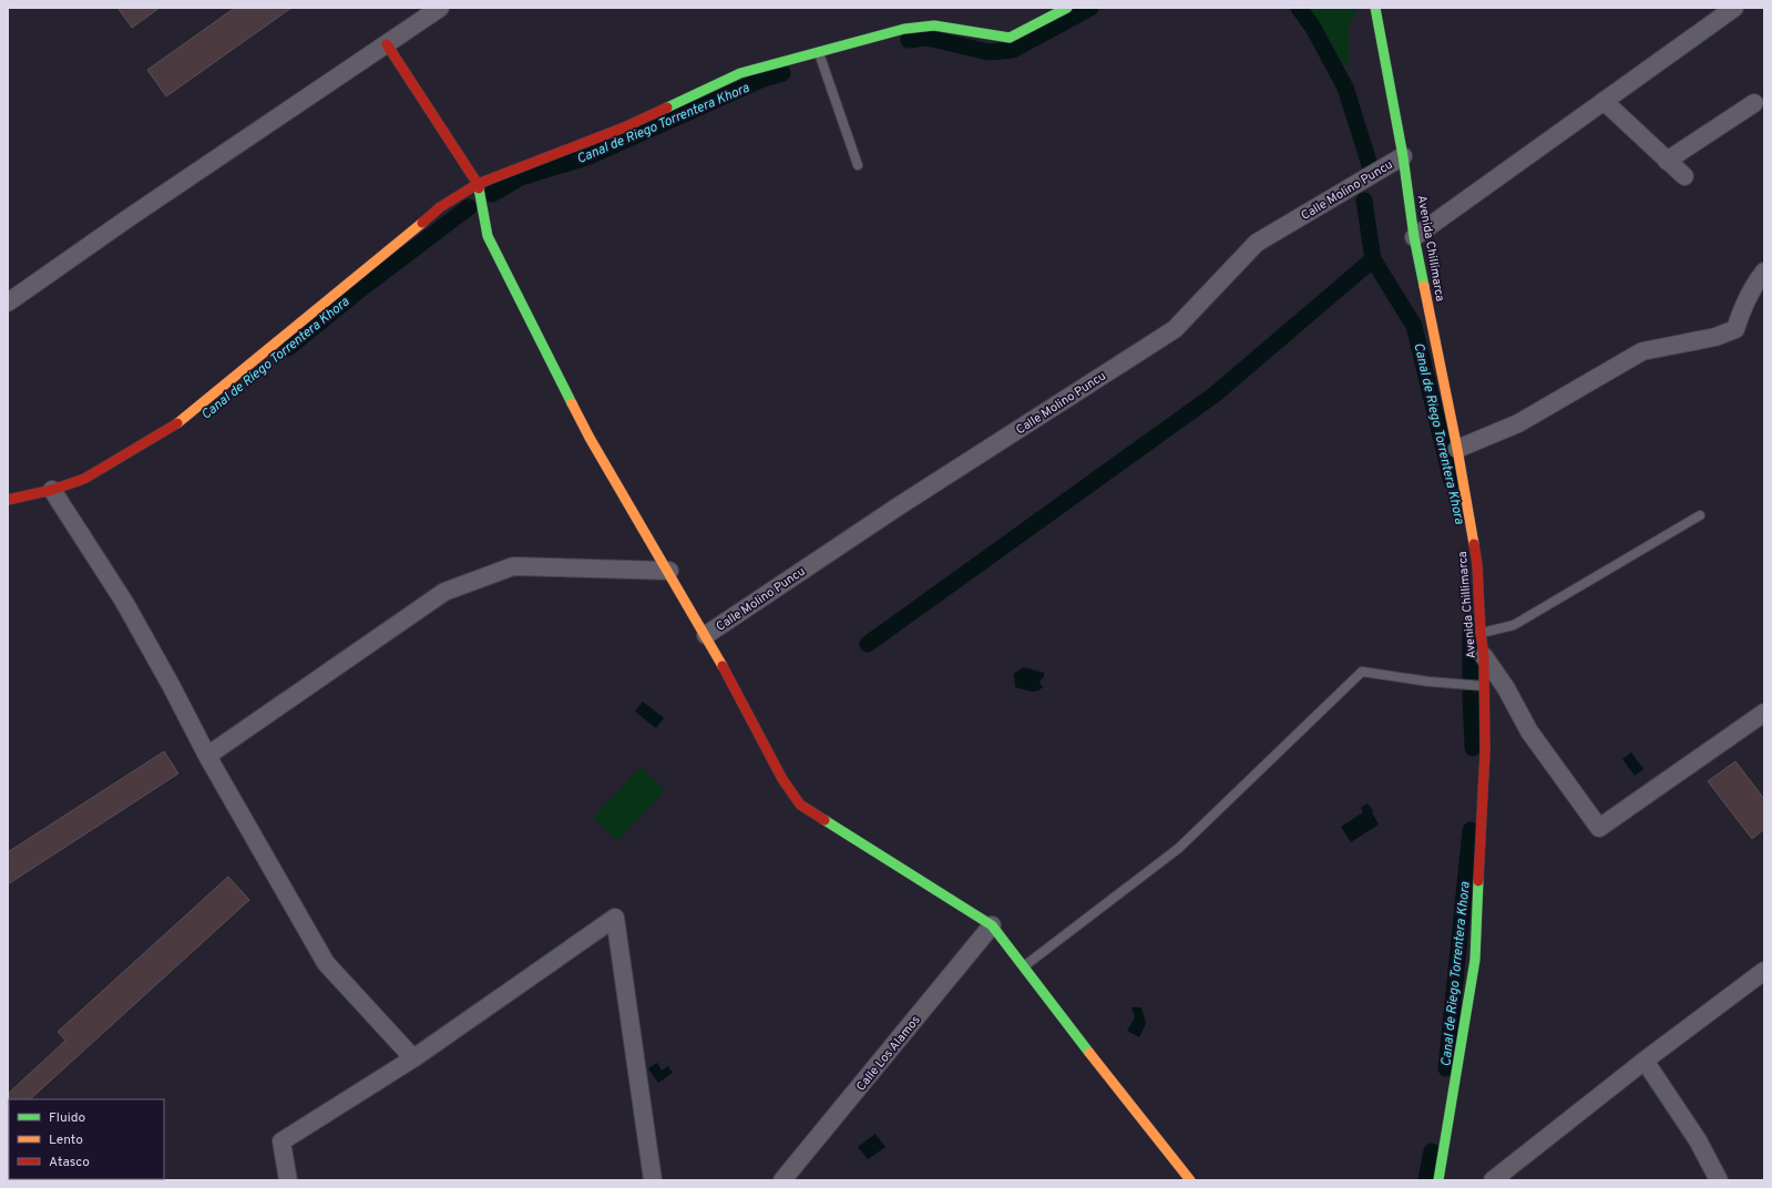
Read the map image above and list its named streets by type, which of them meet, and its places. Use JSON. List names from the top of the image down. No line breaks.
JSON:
{"streets":{"street":["Calle Molino Puncu","Avenida Chillimarca","Calle Los Alamos"]},"crossings":[["Calle Molino Puncu","Avenida Chillimarca"]],"water":["Canal de Riego Torrentera Khora"],"legend":["Fluido","Lento","Atasco"]}
